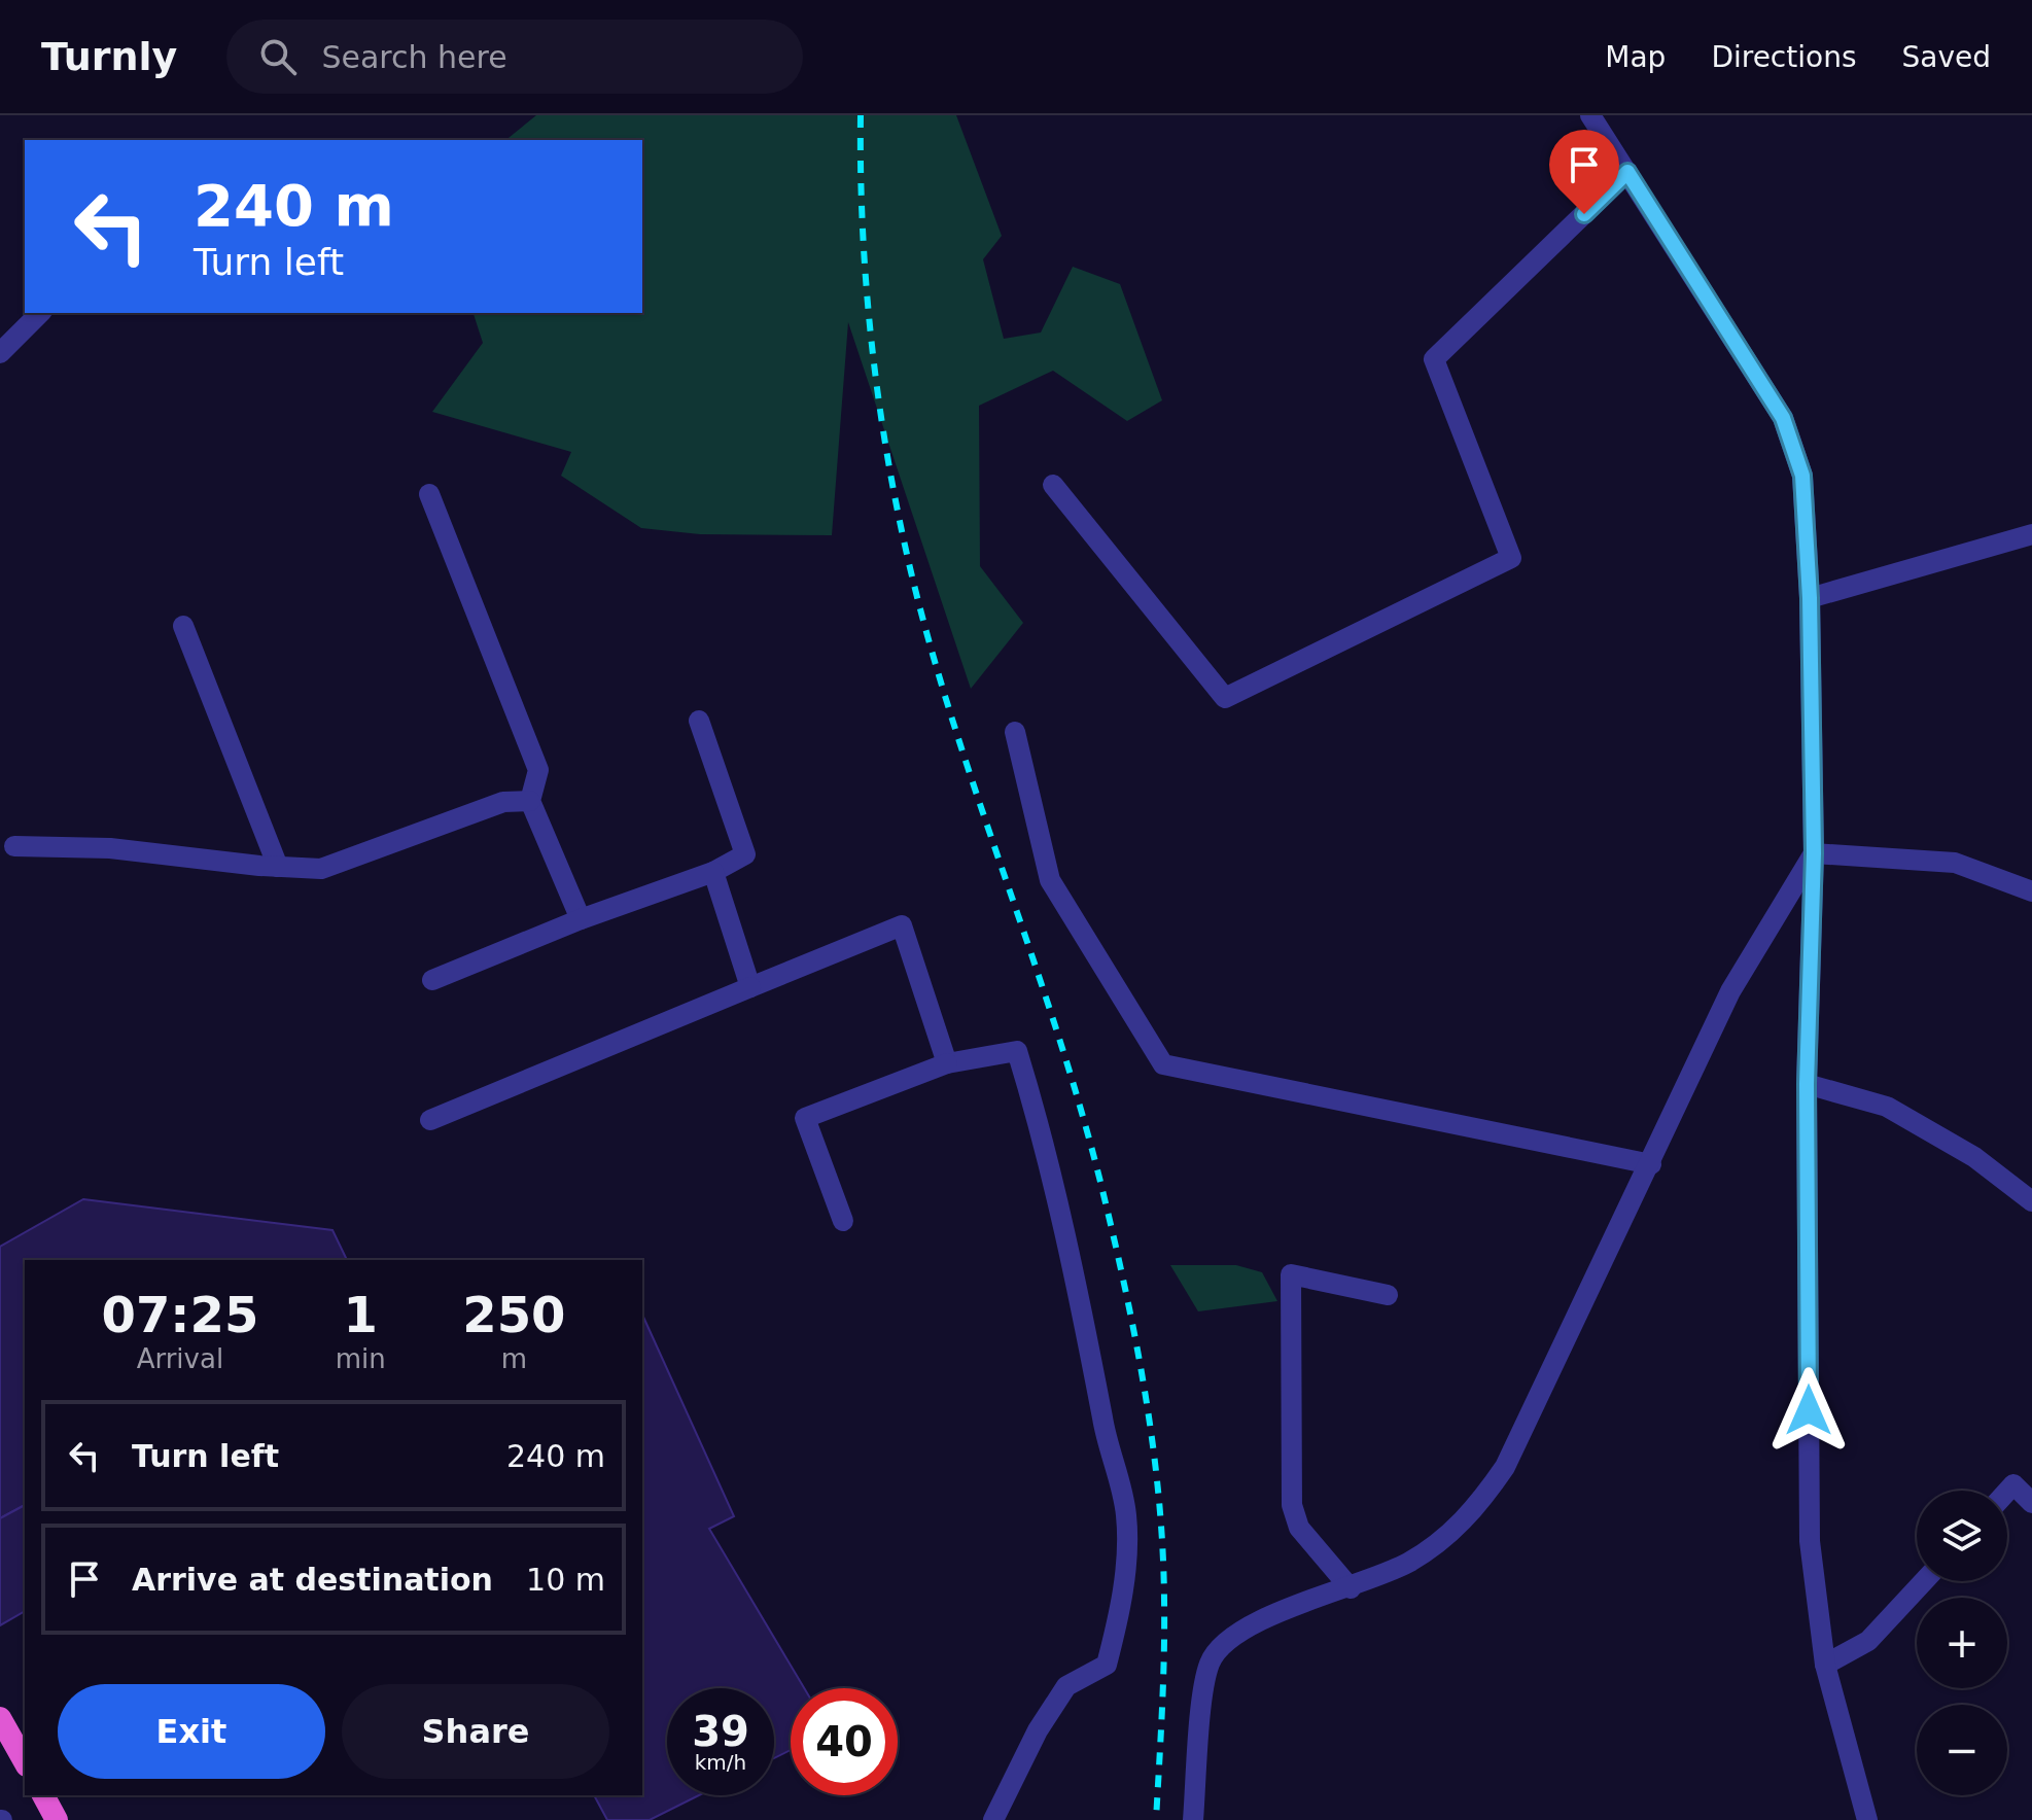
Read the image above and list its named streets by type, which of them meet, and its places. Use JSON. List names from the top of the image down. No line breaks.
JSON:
{"page":{"header":"Turnly","search":"Search here","nav":["Map","Directions","Saved"],"turn":["240 m","Turn left"],"eta":["07:25","Arrival","1","min","250","m"],"list":[{"name":"Turn left","value":"240 m"},{"name":"Arrive at destination","value":"10 m"}],"map_buttons":["+","−"],"buttons":["Exit","Share"],"speed":"39 km/h","limit":"40"}}
